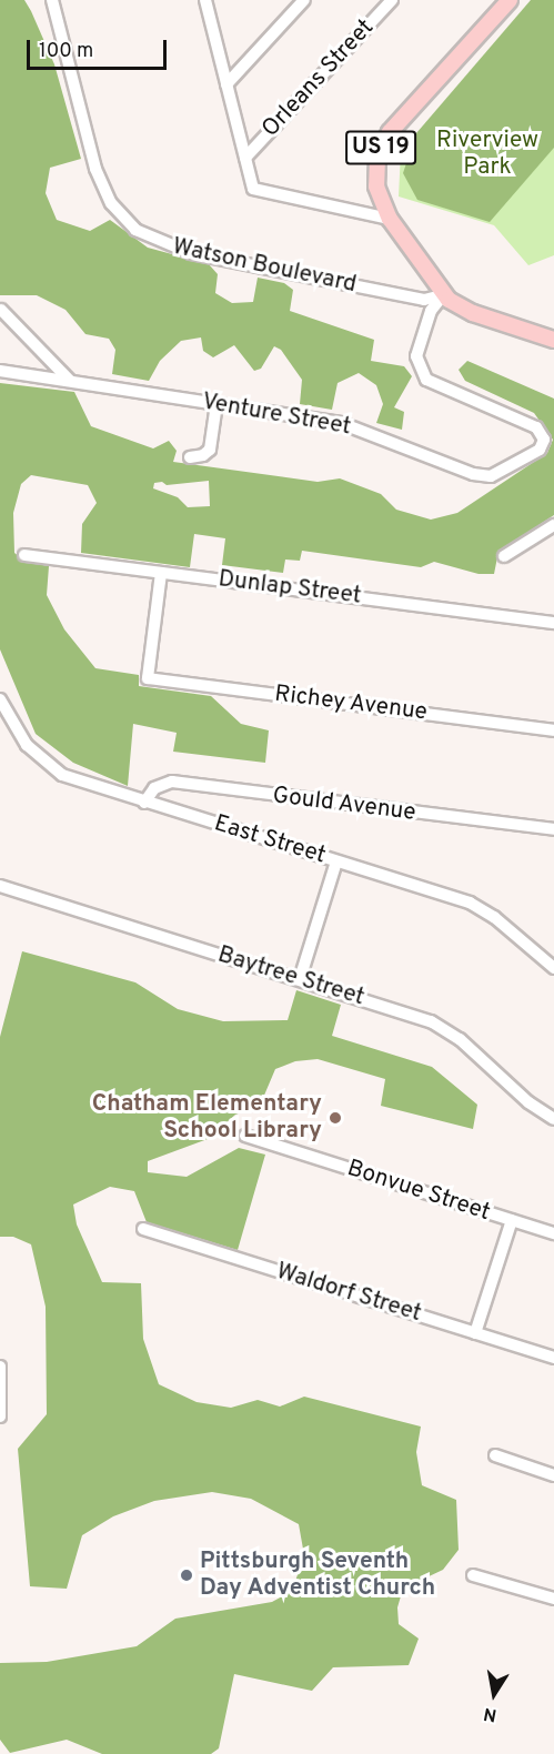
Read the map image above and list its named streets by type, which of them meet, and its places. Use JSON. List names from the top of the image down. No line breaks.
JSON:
{"streets":{"main road":["US 19"],"street":["Orleans Street","Watson Boulevard","Venture Street","Dunlap Street","Richey Avenue","Gould Avenue","East Street","Baytree Street","Bonvue Street","Waldorf Street"]},"crossings":[["US 19","Watson Boulevard"],["US 19","Venture Street"],["Watson Boulevard","Venture Street"],["Dunlap Street","Richey Avenue"],["Gould Avenue","East Street"]],"parks":["Riverview Park"],"places":["Chatham Elementary School Library","Pittsburgh Seventh Day Adventist Church"],"scale_bar":"100 m","north":"bottom"}
